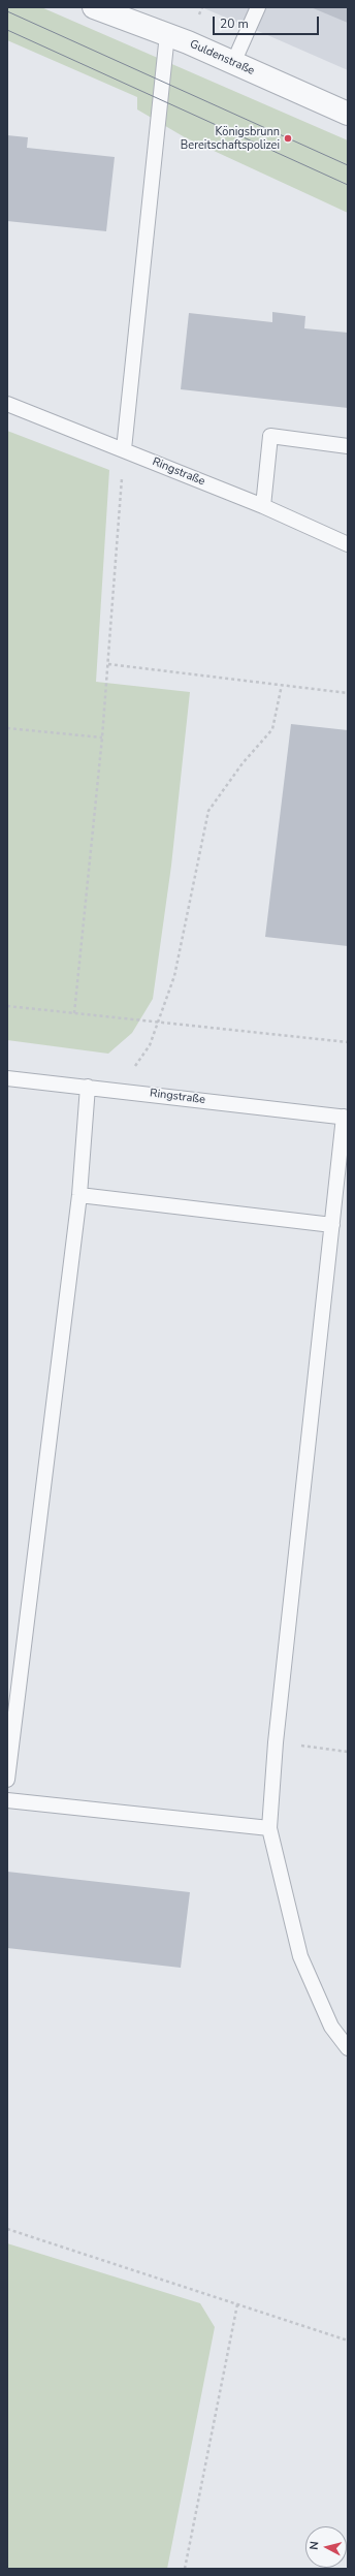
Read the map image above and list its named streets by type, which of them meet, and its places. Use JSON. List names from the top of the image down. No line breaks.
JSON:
{"streets":{"street":["Guldenstraße"],"lane":["Ringstraße"]},"places":["Königsbrunn Bereitschaftspolizei"],"scale_bar":"20 m","north":"left"}
